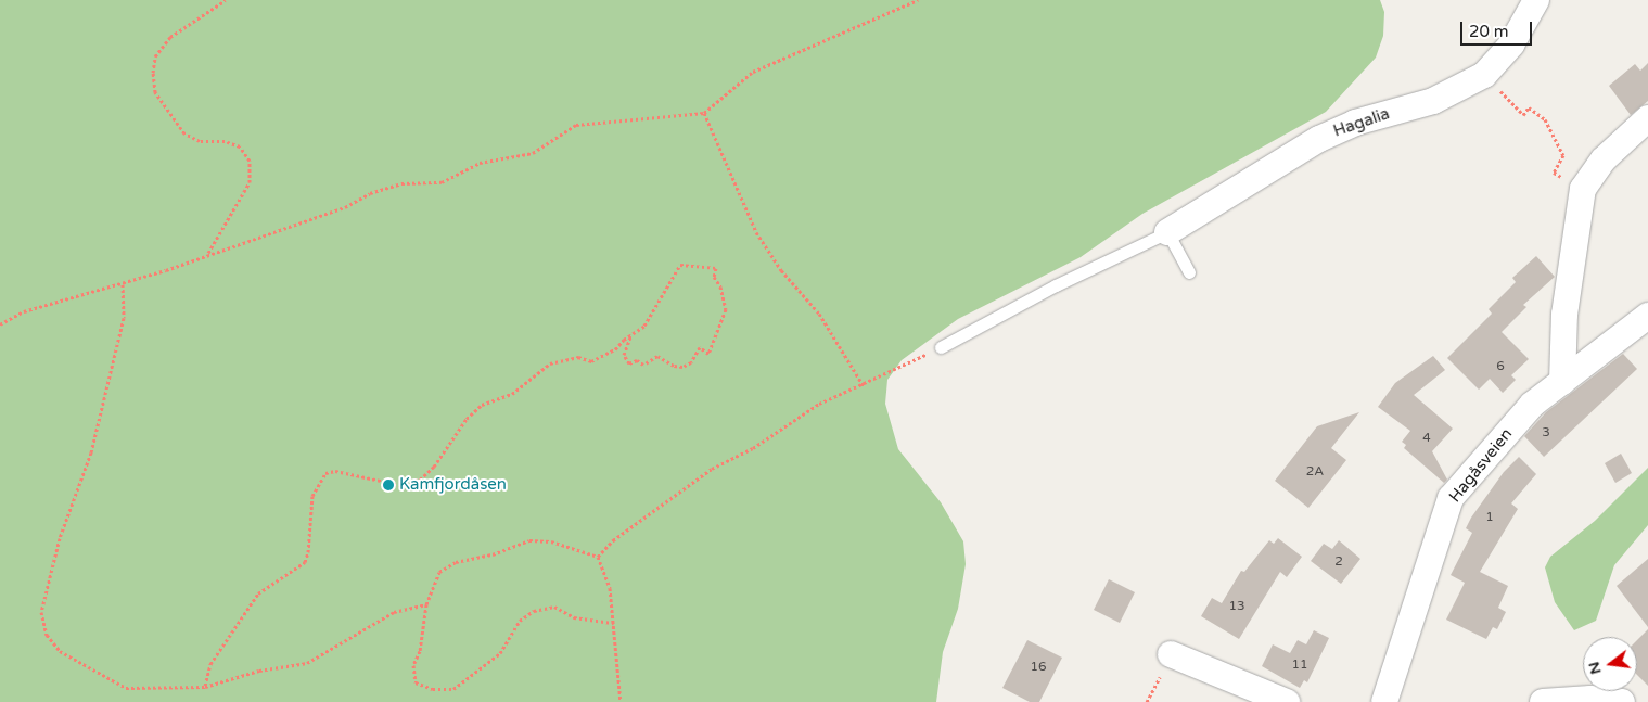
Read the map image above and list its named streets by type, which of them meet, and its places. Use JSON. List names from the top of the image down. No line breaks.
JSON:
{"streets":{"street":["Hagalia","Hagåsveien"]},"places":["Kamfjordåsen"],"house_numbers":["6","3","4","2A","1","2","13","11","16"],"scale_bar":"20 m","north":"left"}
